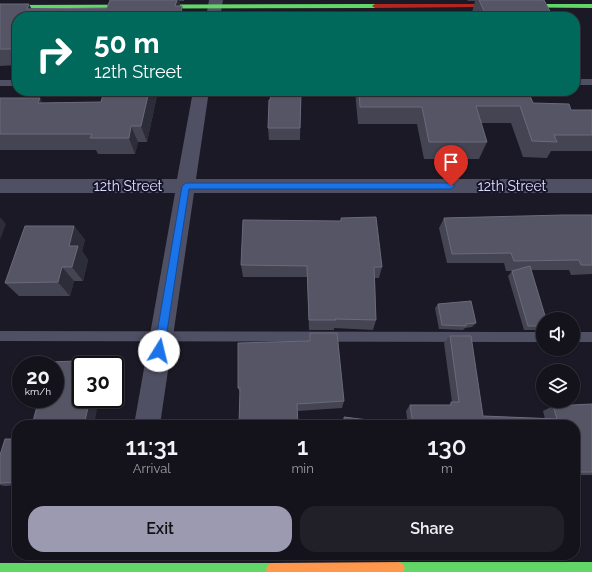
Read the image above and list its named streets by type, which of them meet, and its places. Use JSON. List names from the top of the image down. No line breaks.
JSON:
{"streets":{"street":["12th Street"]},"page":{"turn":["50 m","12th Street"],"speed":"20 km/h","limit":"30","eta":["11:31","Arrival","1","min","130","m"],"buttons":["Exit","Share"]}}
